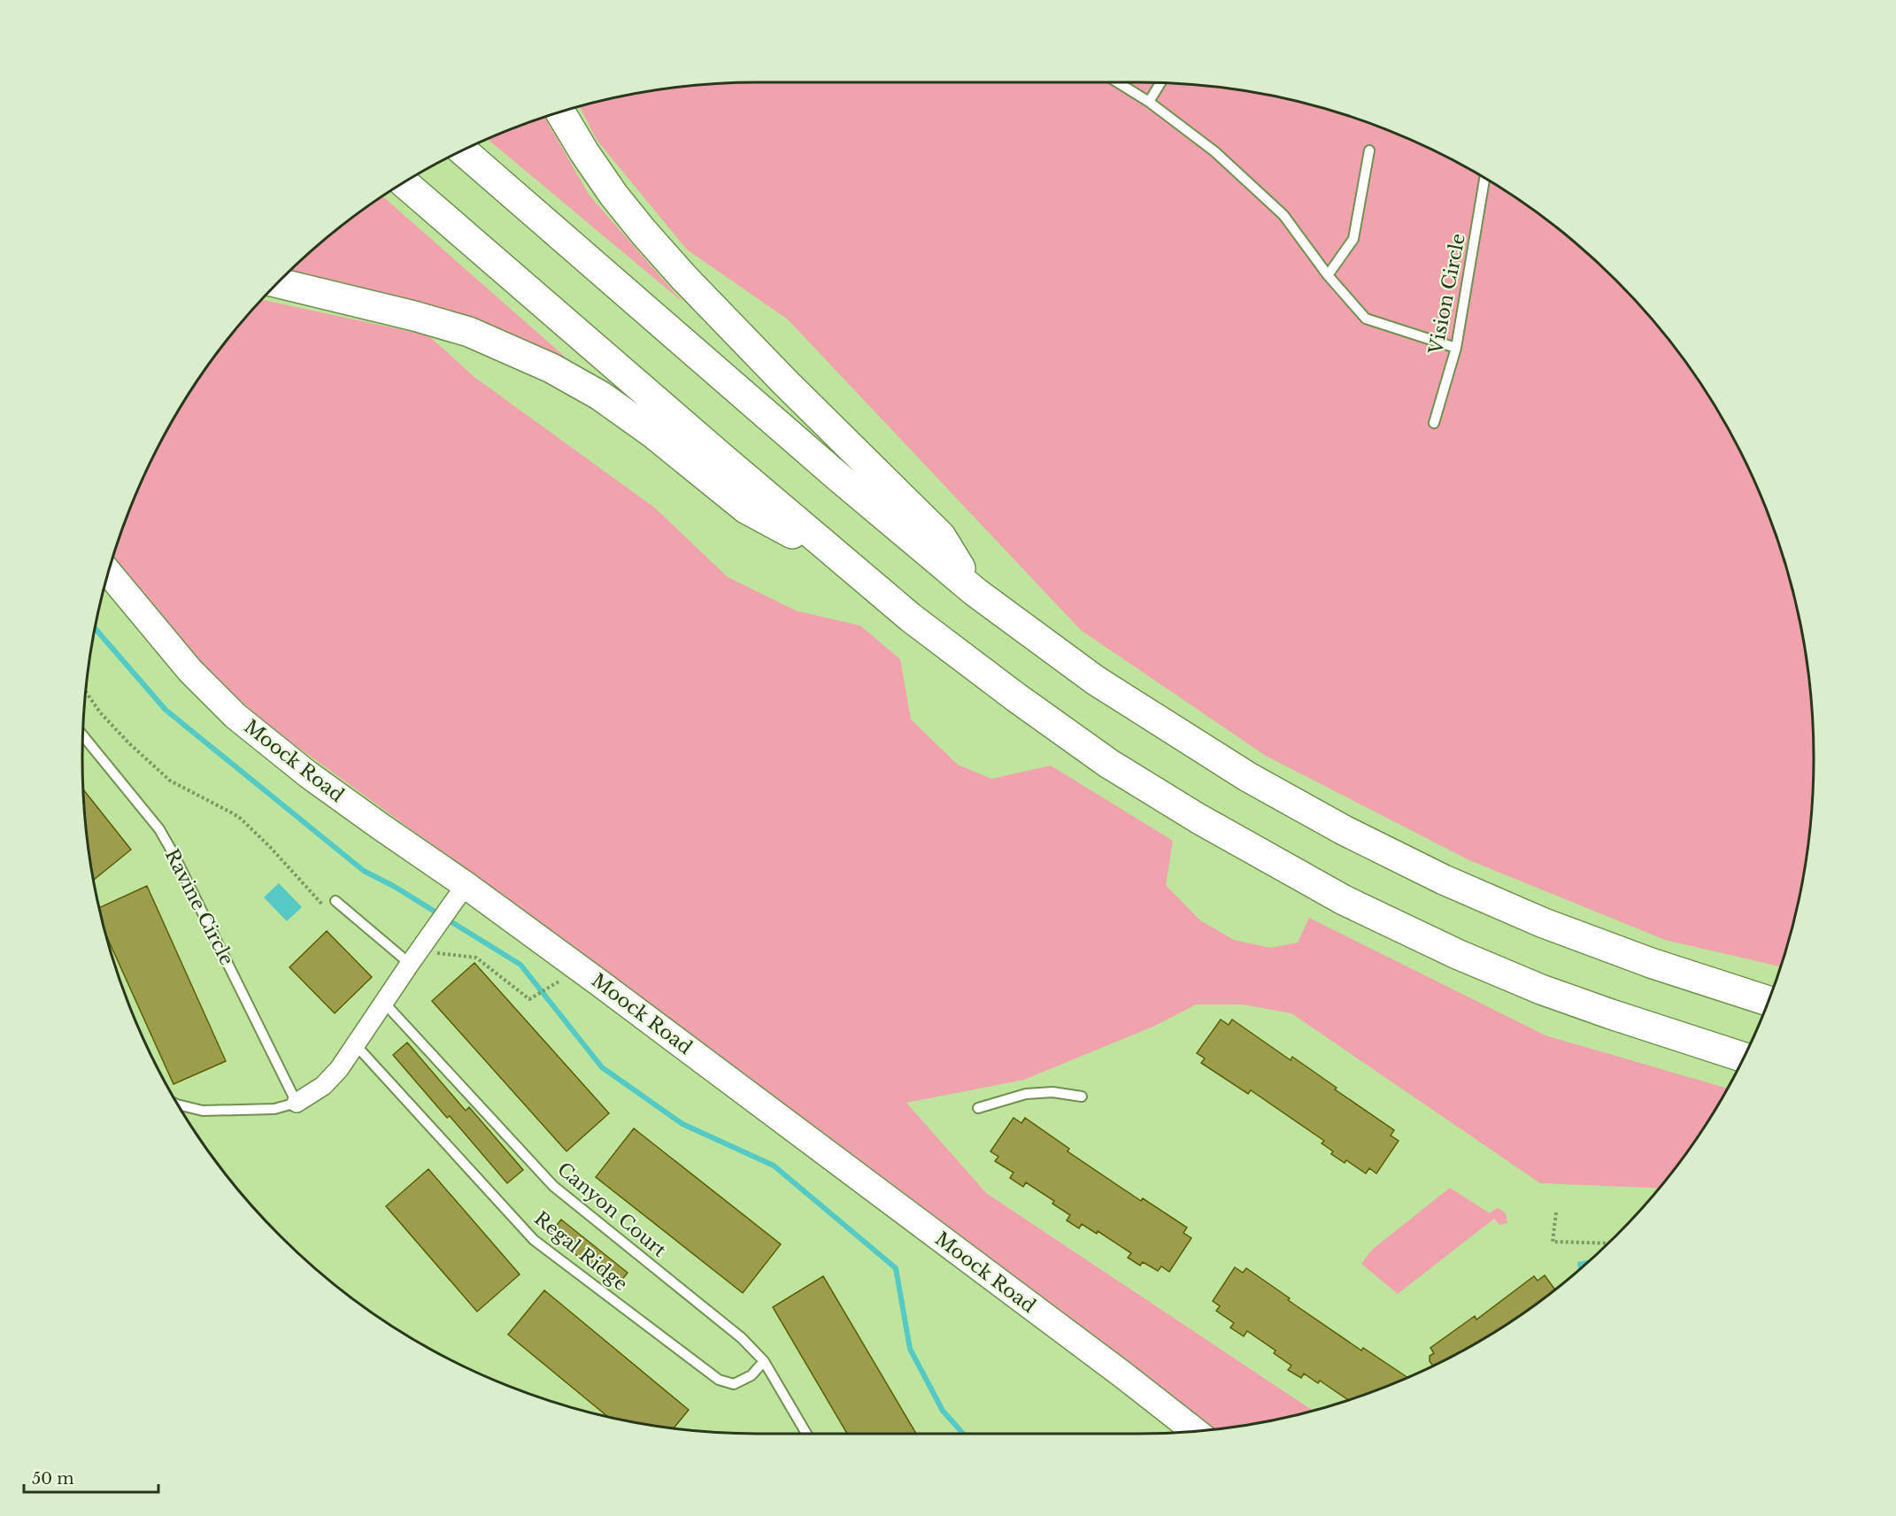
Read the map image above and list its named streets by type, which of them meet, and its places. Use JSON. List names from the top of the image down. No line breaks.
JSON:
{"streets":{"main road":["Moock Road"],"lane":["Vision Circle","Ravine Circle","Canyon Court","Regal Ridge"]},"crossings":[["Canyon Court","Regal Ridge"]],"scale_bar":"50 m"}
